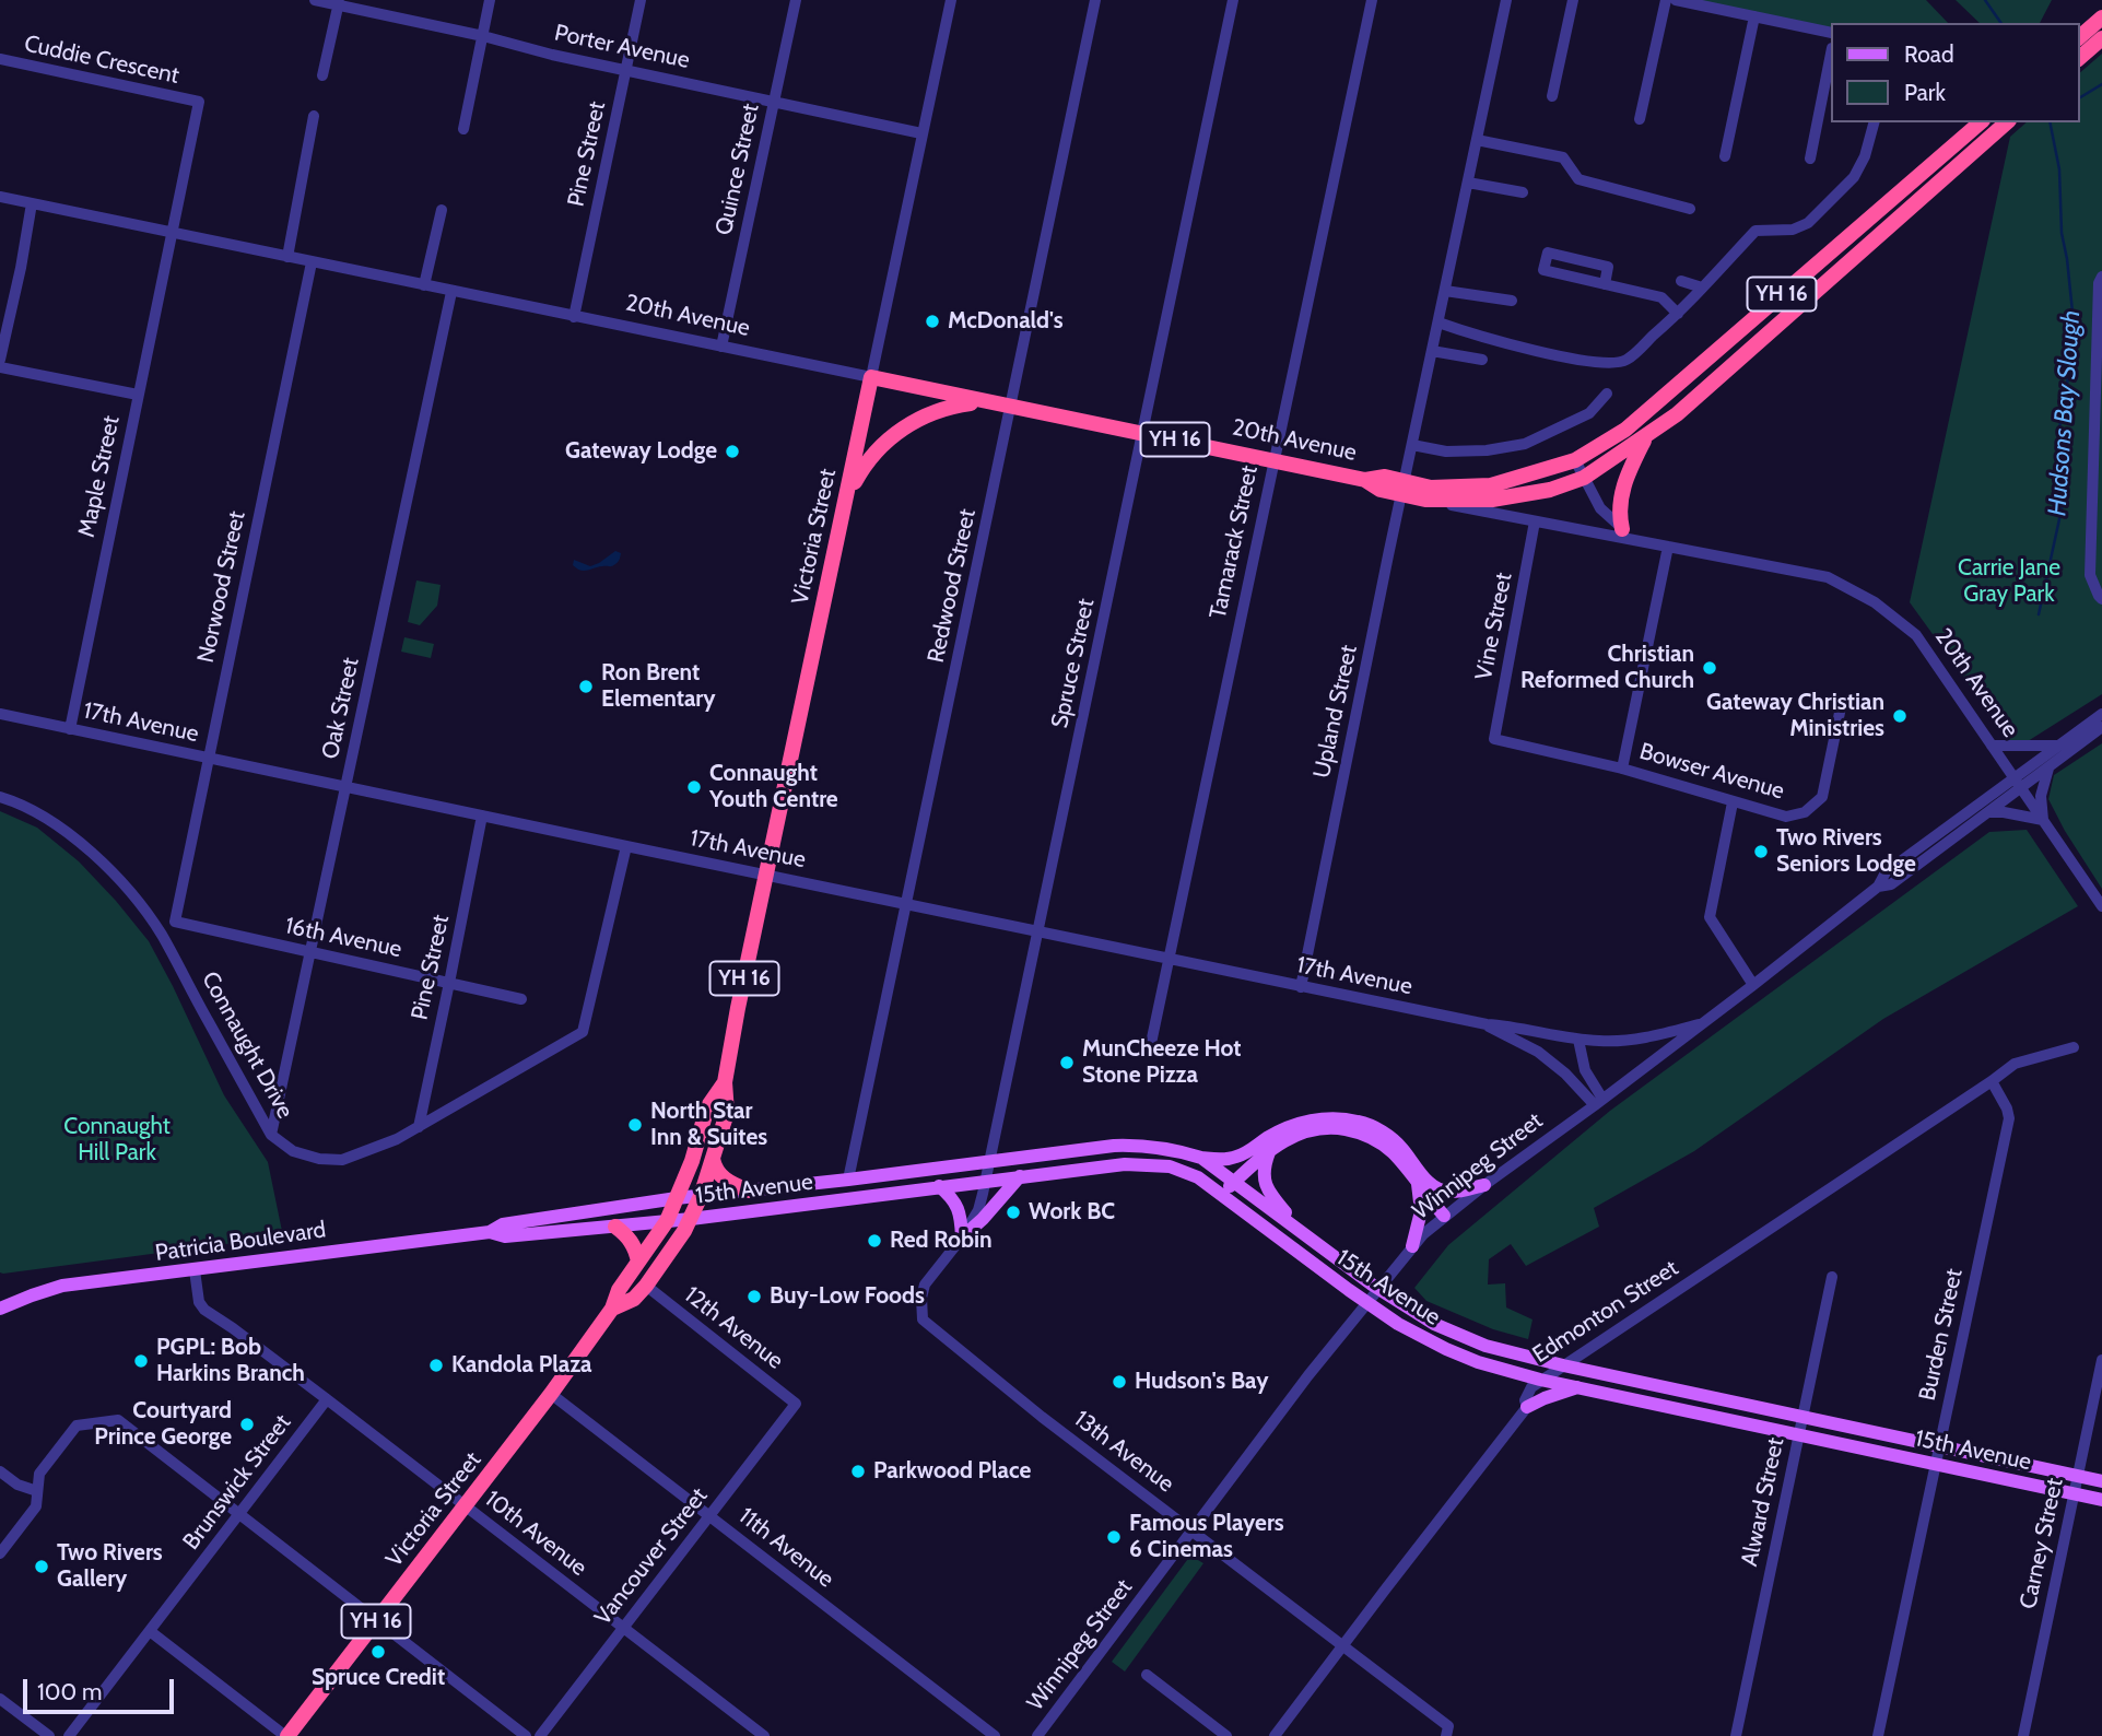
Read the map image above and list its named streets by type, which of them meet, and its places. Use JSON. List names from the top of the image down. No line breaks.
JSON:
{"streets":{"highway":["YH 16","20th Avenue","Victoria Street"],"main road":["15th Avenue","Patricia Boulevard"],"street":["Porter Avenue","Cuddie Crescent","Pine Street","Quince Street","Maple Street","Tamarack Street","Redwood Street","Norwood Street","Vine Street","Spruce Street","Oak Street","Upland Street","17th Avenue","Bowser Avenue","16th Avenue","Connaught Drive","Winnipeg Street","Edmonton Street","12th Avenue","Burden Street","13th Avenue","Brunswick Street","Alward Street","10th Avenue","Carney Street","11th Avenue","Vancouver Street"]},"crossings":[["Porter Avenue","Pine Street"],["Porter Avenue","Quince Street"],["Porter Avenue","Victoria Street"],["Cuddie Crescent","20th Avenue"],["Cuddie Crescent","Maple Street"],["Pine Street","20th Avenue"],["Pine Street","17th Avenue"],["Pine Street","16th Avenue"],["Pine Street","Connaught Drive"],["Quince Street","20th Avenue"],["YH 16","20th Avenue"],["YH 16","Upland Street"],["20th Avenue","Maple Street"],["20th Avenue","Victoria Street"],["20th Avenue","Tamarack Street"],["20th Avenue","Redwood Street"],["20th Avenue","Norwood Street"],["20th Avenue","Vine Street"],["20th Avenue","Spruce Street"],["20th Avenue","Oak Street"],["20th Avenue","Upland Street"],["20th Avenue","Winnipeg Street"],["Maple Street","17th Avenue"],["Victoria Street","17th Avenue"],["Victoria Street","15th Avenue"],["Victoria Street","Patricia Boulevard"],["Victoria Street","12th Avenue"],["Victoria Street","10th Avenue"],["Victoria Street","11th Avenue"],["Tamarack Street","17th Avenue"],["Redwood Street","17th Avenue"],["Redwood Street","15th Avenue"],["Norwood Street","17th Avenue"],["Norwood Street","16th Avenue"],["Vine Street","Bowser Avenue"],["Spruce Street","17th Avenue"],["Spruce Street","15th Avenue"],["Spruce Street","13th Avenue"],["Oak Street","17th Avenue"],["Oak Street","16th Avenue"],["Oak Street","Connaught Drive"],["Upland Street","17th Avenue"],["17th Avenue","Connaught Drive"],["17th Avenue","Winnipeg Street"],["Winnipeg Street","13th Avenue"],["15th Avenue","Patricia Boulevard"],["15th Avenue","Edmonton Street"],["15th Avenue","Burden Street"],["15th Avenue","Alward Street"],["15th Avenue","Carney Street"],["Patricia Boulevard","10th Avenue"],["Edmonton Street","Burden Street"],["Edmonton Street","13th Avenue"],["12th Avenue","Vancouver Street"],["Brunswick Street","10th Avenue"],["10th Avenue","Vancouver Street"],["11th Avenue","Vancouver Street"]],"water":["Hudsons Bay Slough"],"parks":["Carrie Jane Gray Park","Connaught Hill Park"],"places":["McDonald's","Gateway Lodge","Christian Reformed Church","Ron Brent Elementary","Gateway Christian Ministries","Connaught Youth Centre","Two Rivers Seniors Lodge","MunCheeze Hot Stone Pizza","North Star Inn & Suites","Work BC","Red Robin","Buy-Low Foods","PGPL: Bob Harkins Branch","Kandola Plaza","Hudson's Bay","Courtyard Prince George","Parkwood Place","Famous Players 6 Cinemas","Two Rivers Gallery","Spruce Credit"],"legend":["Road","Park"],"scale_bar":"100 m"}
